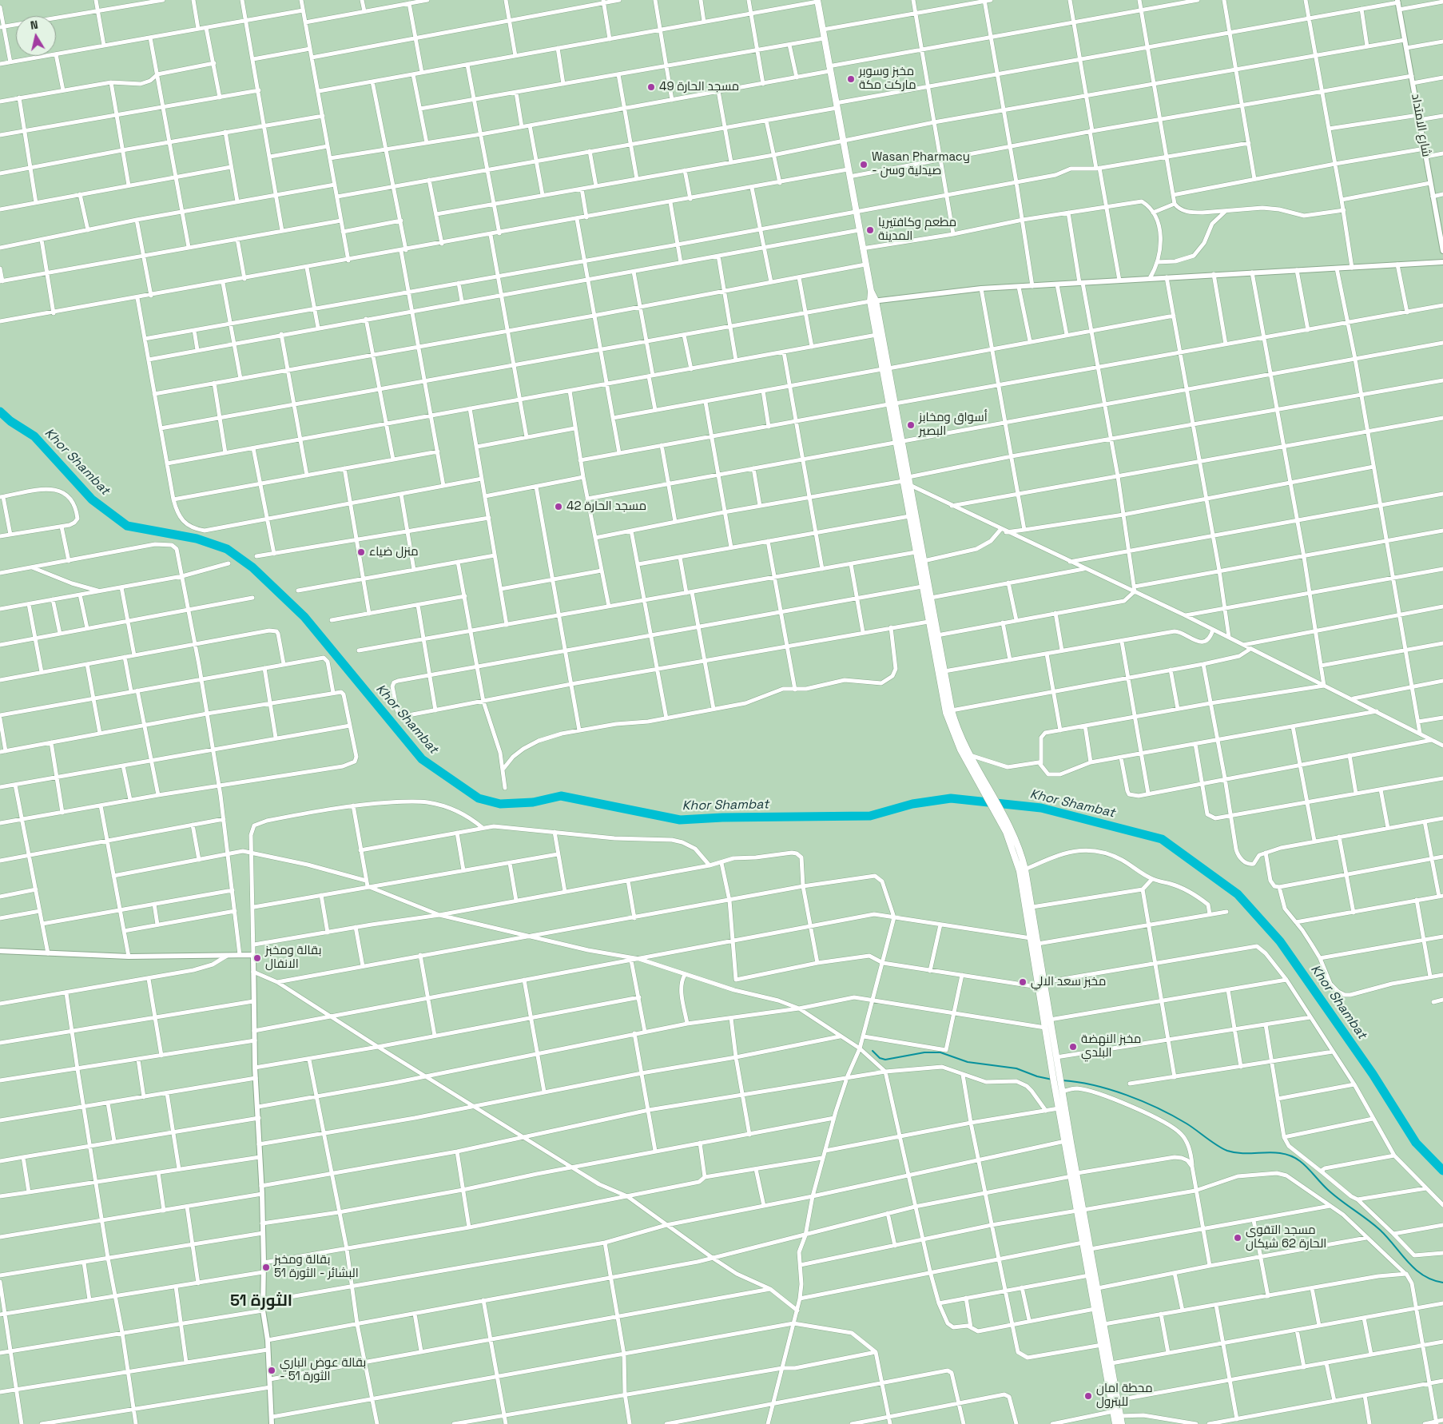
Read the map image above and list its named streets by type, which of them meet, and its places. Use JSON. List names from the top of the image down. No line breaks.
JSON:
{"streets":{"street":["شارع الامتداد"]},"districts":["الثورة 51"],"water":["Khor Shambat"],"places":["مخبز وسوبر ماركت مكة","مسجد الحارة 49","Wasan Pharmacy - صيدلية وسن","مطعم وكافتيريا المدينة","أسواق ومخابز البصير","مسجد الحارة 42","منزل ضياء","بقالة ومخبز الانفال","مخبز سعد الالي","مخبز النهضة البلدي","مسجد التقوى الحارة 62 شيكان","بقالة ومخبز البشائر - الثورة 51","بقالة عوض الباري - الثورة 51","محطة امان للبترول"],"north":"top"}
